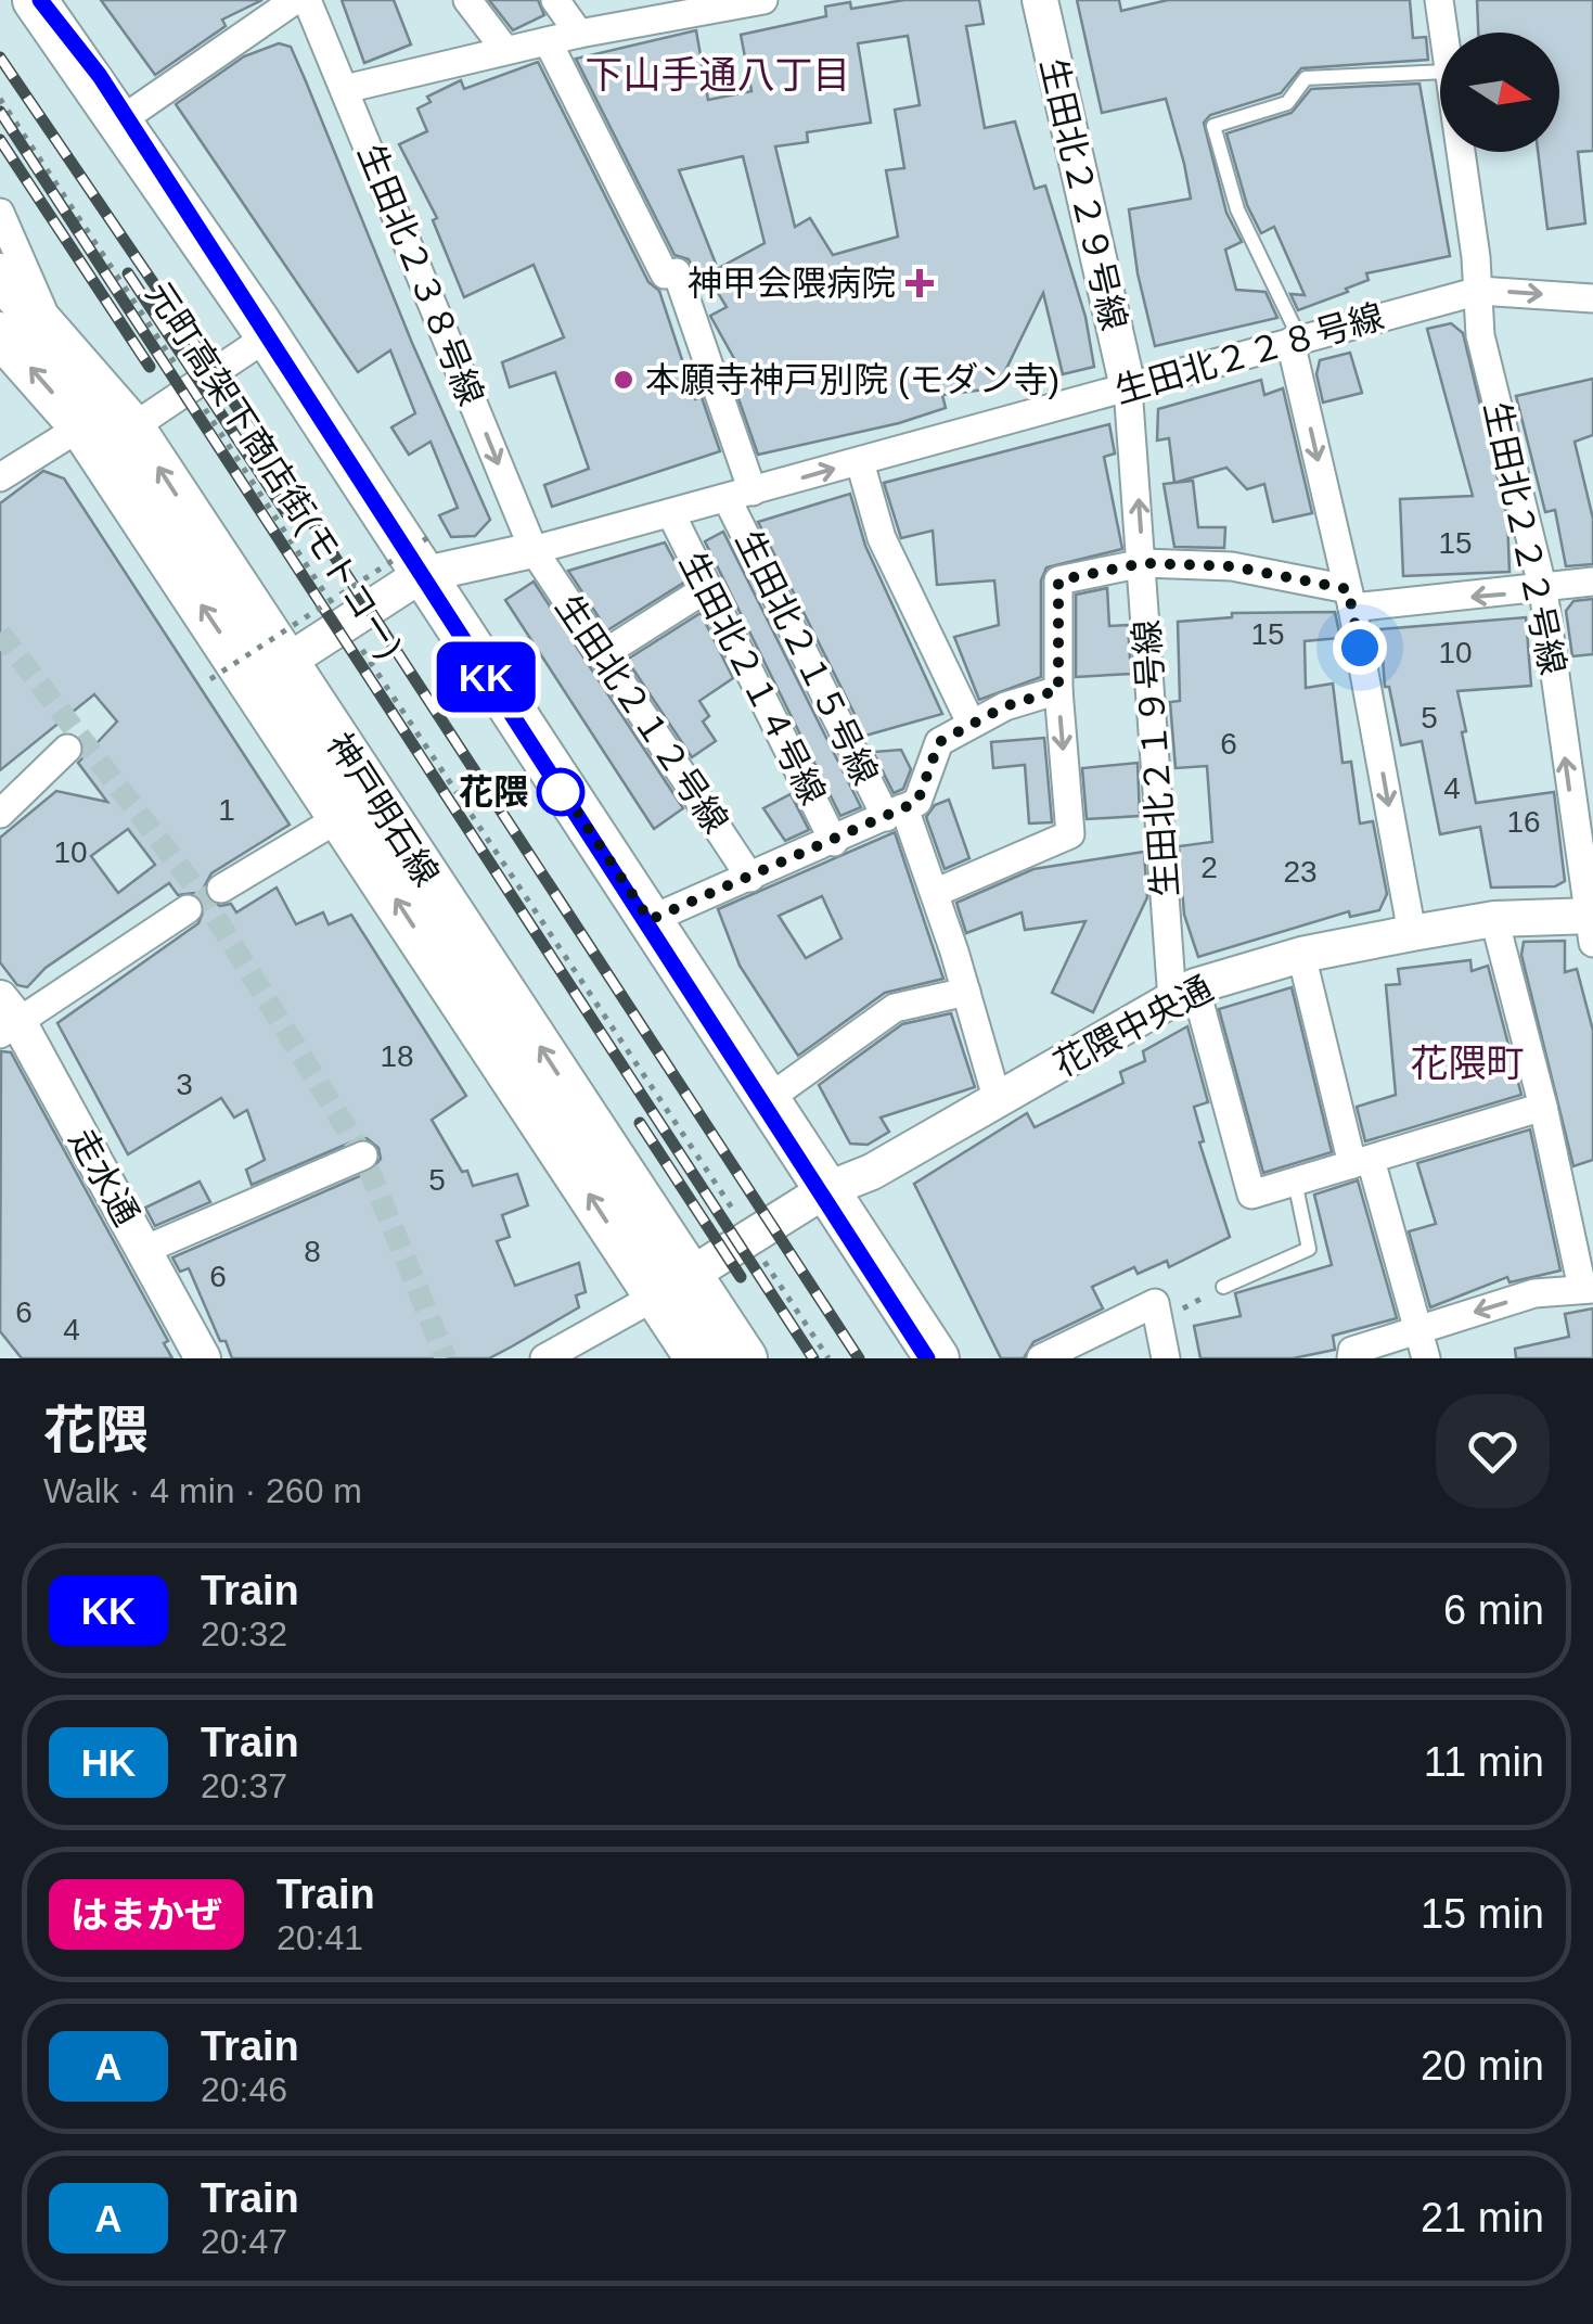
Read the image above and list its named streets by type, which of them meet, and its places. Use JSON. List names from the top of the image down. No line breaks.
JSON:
{"streets":{"main road":["神戸明石線"],"street":["生田北２２９号線","生田北２３８号線","生田北２２８号線","生田北２２２号線","生田北２１５号線","生田北２１４号線","生田北２１２号線","生田北２１９号線","花隈中央通","走水通"],"path":["元町高架下商店街(モトコー)"]},"crossings":[["生田北２２９号線","生田北２２８号線"],["生田北２２９号線","生田北２１９号線"],["生田北２３８号線","生田北２２８号線"],["生田北２３８号線","生田北２１２号線"],["生田北２２８号線","生田北２２２号線"],["生田北２２８号線","生田北２１５号線"],["生田北２２８号線","生田北２１４号線"],["生田北２２８号線","生田北２１２号線"],["生田北２２８号線","生田北２１９号線"],["元町高架下商店街(モトコー)","花隈中央通"],["生田北２２２号線","花隈中央通"],["生田北２１５号線","花隈中央通"],["生田北２１９号線","花隈中央通"],["神戸明石線","花隈中央通"]],"one_way":["生田北２３８号線"],"districts":["下山手通八丁目","花隈町"],"places":{"health":["神甲会隈病院"],"other":["本願寺神戸別院 (モダン寺)","花隈"]},"house_numbers":["15","15","10","5","6","4","1","16","10","2","23","18","3","5","8","6","6","4"],"north":"right","page":{"on_map":"KK","heading":["花隈","Walk · 4 min · 260 m"],"list":[{"mark":"KK","name":"Train","note":"20:32","value":"6 min"},{"mark":"HK","name":"Train","note":"20:37","value":"11 min"},{"mark":"はまかぜ","name":"Train","note":"20:41","value":"15 min"},{"mark":"A","name":"Train","note":"20:46","value":"20 min"},{"mark":"A","name":"Train","note":"20:47","value":"21 min"}]}}
